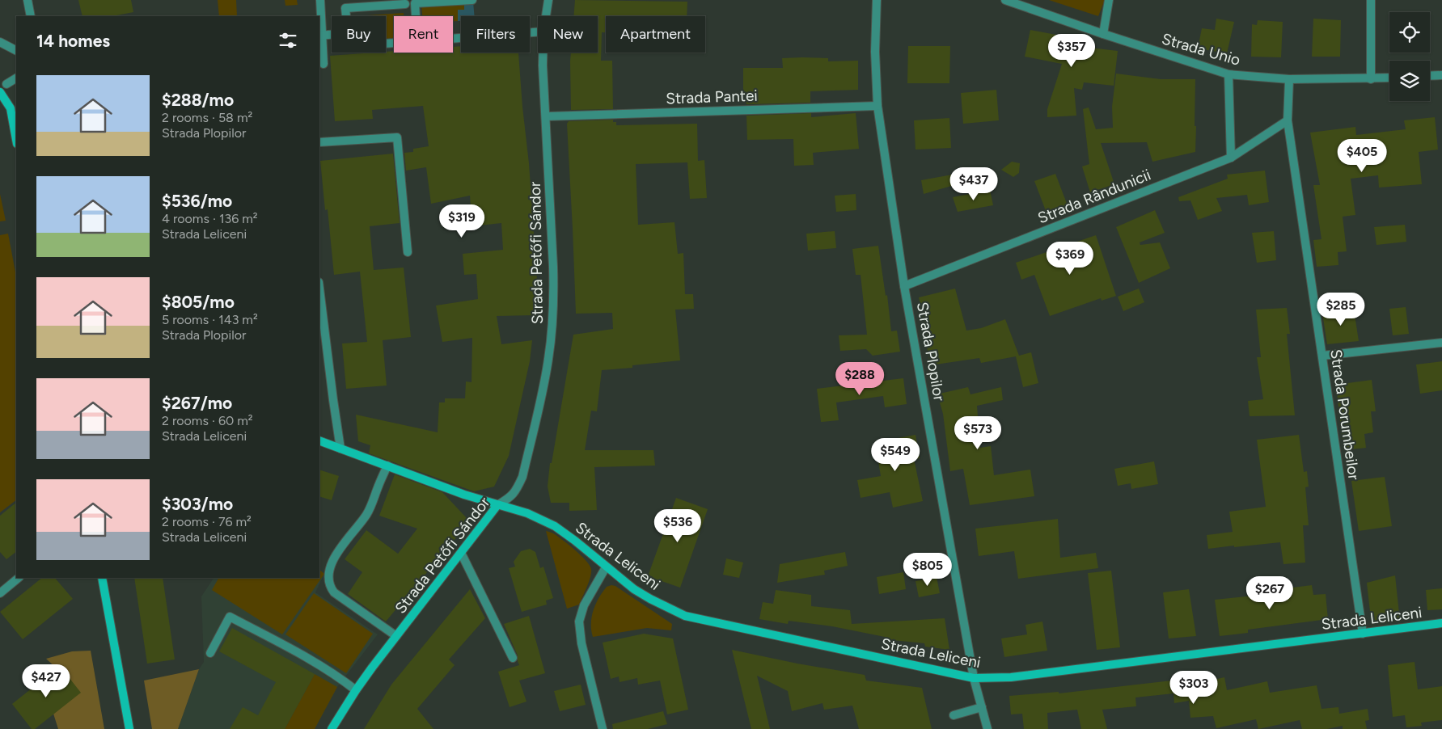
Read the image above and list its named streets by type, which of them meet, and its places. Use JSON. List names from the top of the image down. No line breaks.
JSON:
{"streets":{"street":["Strada Unio","Strada Pantei","Strada Rândunicii","Strada Petőfi Sándor","Strada Plopilor","Strada Porumbeilor","Strada Leliceni"]},"crossings":[["Strada Unio","Strada Porumbeilor"],["Strada Pantei","Strada Petőfi Sándor"],["Strada Pantei","Strada Plopilor"],["Strada Rândunicii","Strada Plopilor"],["Strada Rândunicii","Strada Porumbeilor"],["Strada Petőfi Sándor","Strada Leliceni"],["Strada Plopilor","Strada Leliceni"],["Strada Porumbeilor","Strada Leliceni"]],"page":{"chip":["Buy","Rent","Filters","New","Apartment"],"heading":"14 homes","price":["$357","$405","$437","$319","$369","$285","$288","$573","$549","$536","$805","$267","$427","$303"],"list":[{"name":"$288/mo","note":"2 rooms · 58 m² · Strada Plopilor"},{"name":"$536/mo","note":"4 rooms · 136 m² · Strada Leliceni"},{"name":"$805/mo","note":"5 rooms · 143 m² · Strada Plopilor"},{"name":"$267/mo","note":"2 rooms · 60 m² · Strada Leliceni"},{"name":"$303/mo","note":"2 rooms · 76 m² · Strada Leliceni"}]}}
